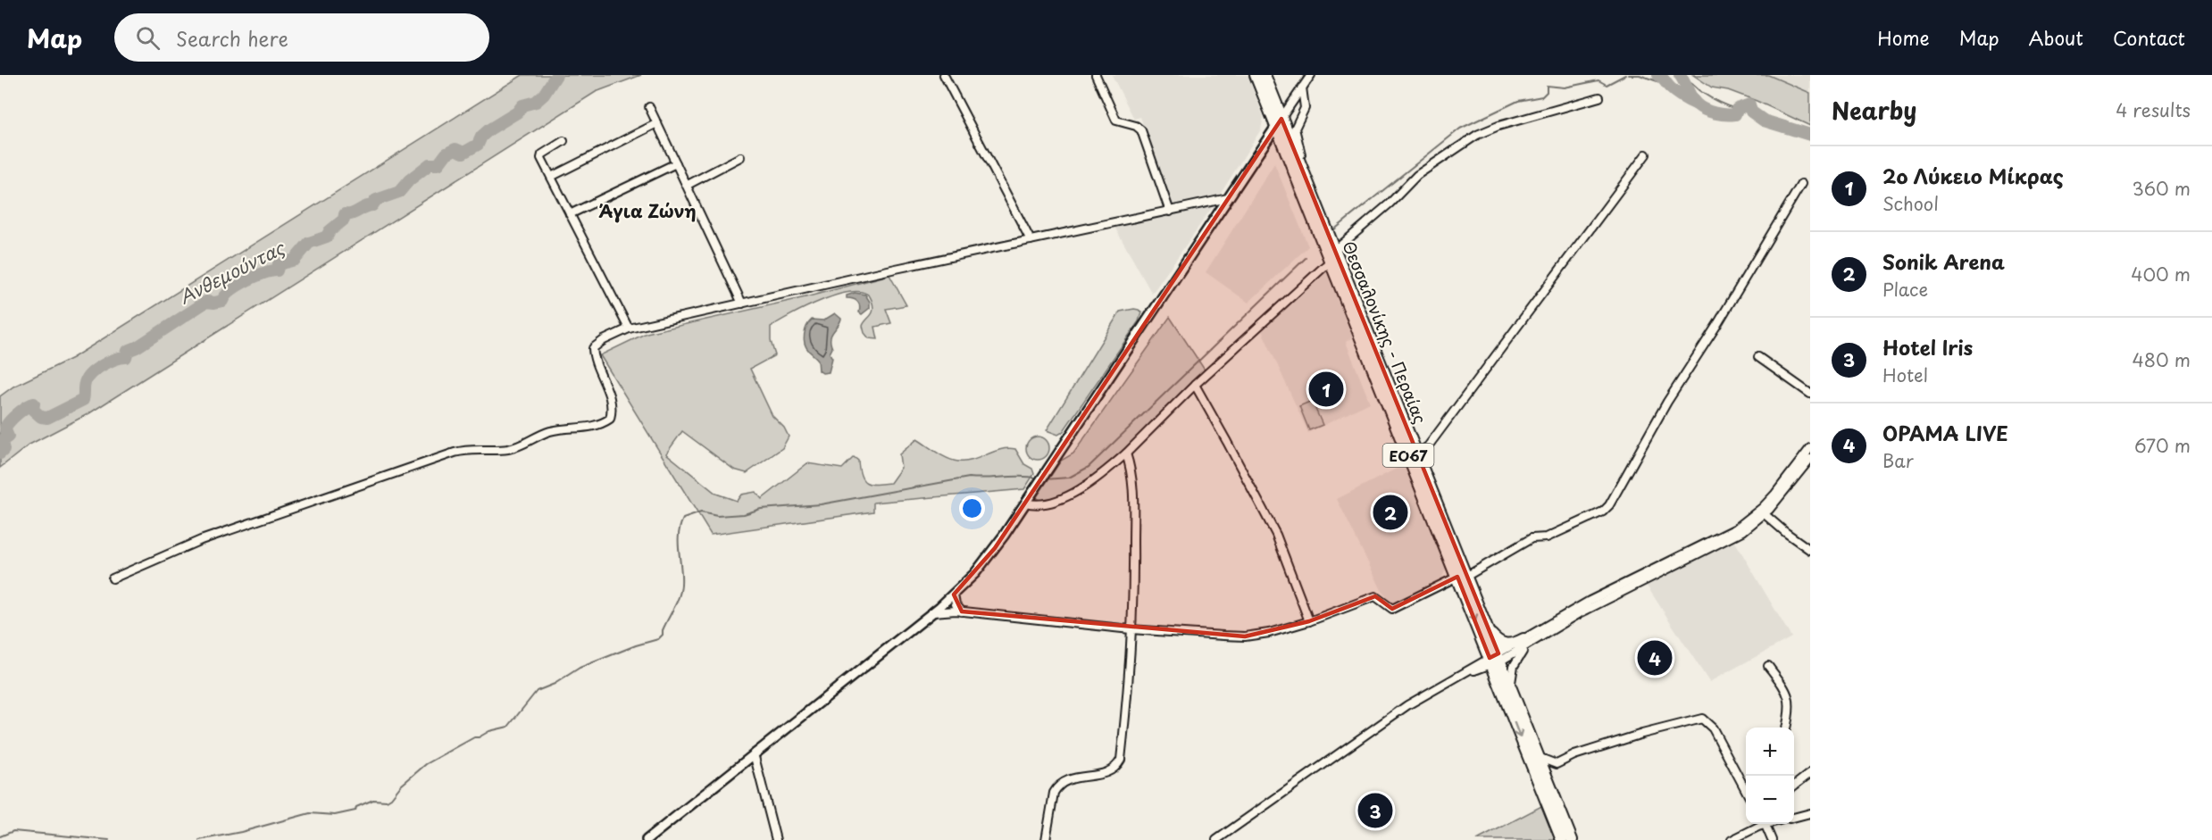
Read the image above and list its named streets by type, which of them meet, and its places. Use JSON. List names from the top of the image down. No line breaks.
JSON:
{"streets":{"main road":["Θεσσαλονίκης - Περαίας","ΕΟ67"]},"districts":["Άγια Ζώνη"],"water":["Ανθεμούντας"],"page":{"header":"Map","search":"Search here","nav":["Home","Map","About","Contact"],"heading":["Nearby","4 results"],"list":[{"mark":"1","name":"2ο Λύκειο Μίκρας","note":"School","value":"360 m"},{"mark":"2","name":"Sonik Arena","note":"Place","value":"400 m"},{"mark":"3","name":"Hotel Iris","note":"Hotel","value":"480 m"},{"mark":"4","name":"ΟΡΑΜΑ LIVE","note":"Bar","value":"670 m"}],"pins":["1","2","4","3"],"map_buttons":["+","−"]}}
